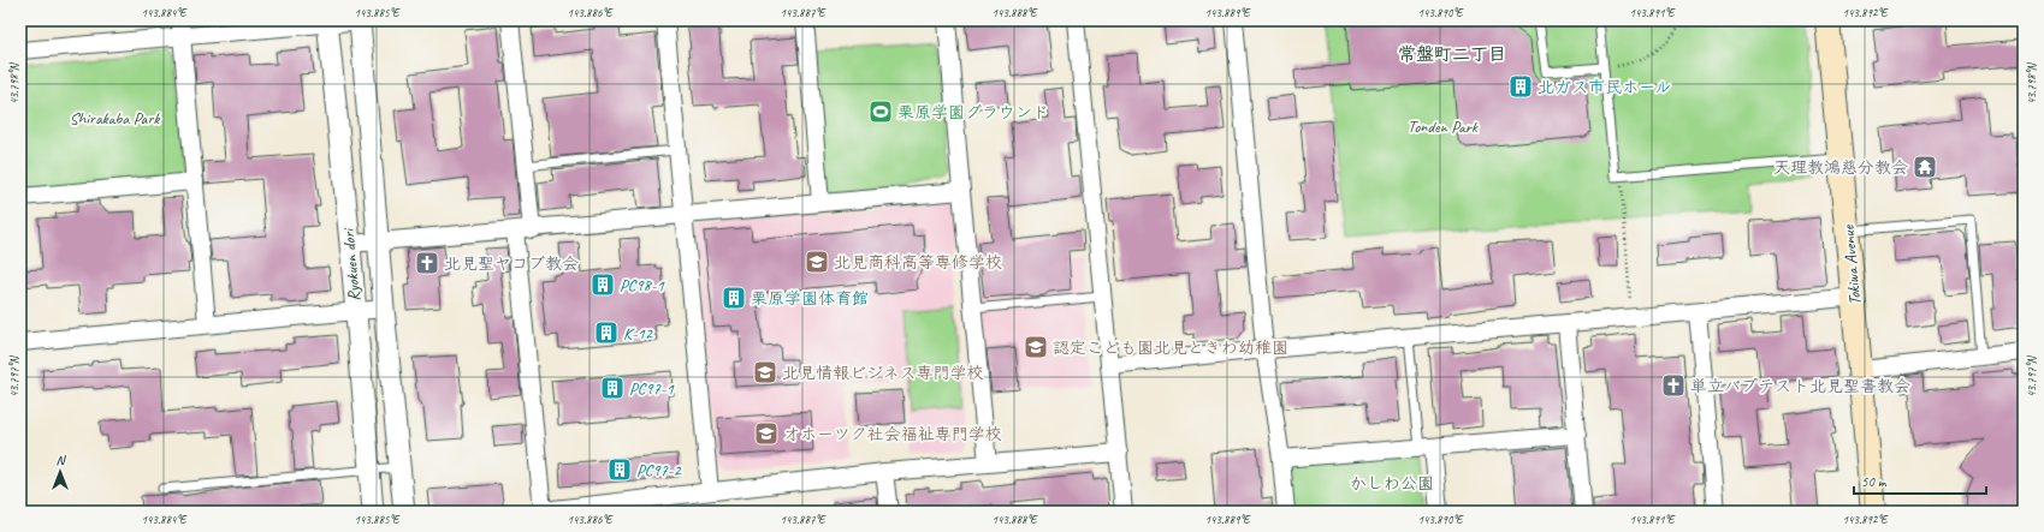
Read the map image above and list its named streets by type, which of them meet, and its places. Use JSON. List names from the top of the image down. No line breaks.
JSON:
{"streets":{"main road":["Tokiwa Avenue"],"street":["Ryokuen dori"]},"districts":["常盤町二丁目"],"parks":["Shirakaba Park","Tonden Park","かしわ公園"],"places":{"building":["北ガス市民ホール","PC98-1","栗原学園体育館","K-12","PC97-1","PC97-2"],"sports":["栗原学園グラウンド"],"temple":["天理教鴻慈分教会"],"school or university":["北見商科高等専修学校","認定こども園北見ときわ幼稚園","北見情報ビジネス専門学校","オホーツク社会福祉専門学校"],"church":["北見聖ヤコブ教会","単立バプテスト北見聖書教会"]},"scale_bar":"50 m","north":"top","coordinates":["143.884°E","143.885°E","143.886°E","143.887°E","143.888°E","143.889°E","143.890°E","143.891°E","143.892°E","43.798°N","43.797°N"]}
